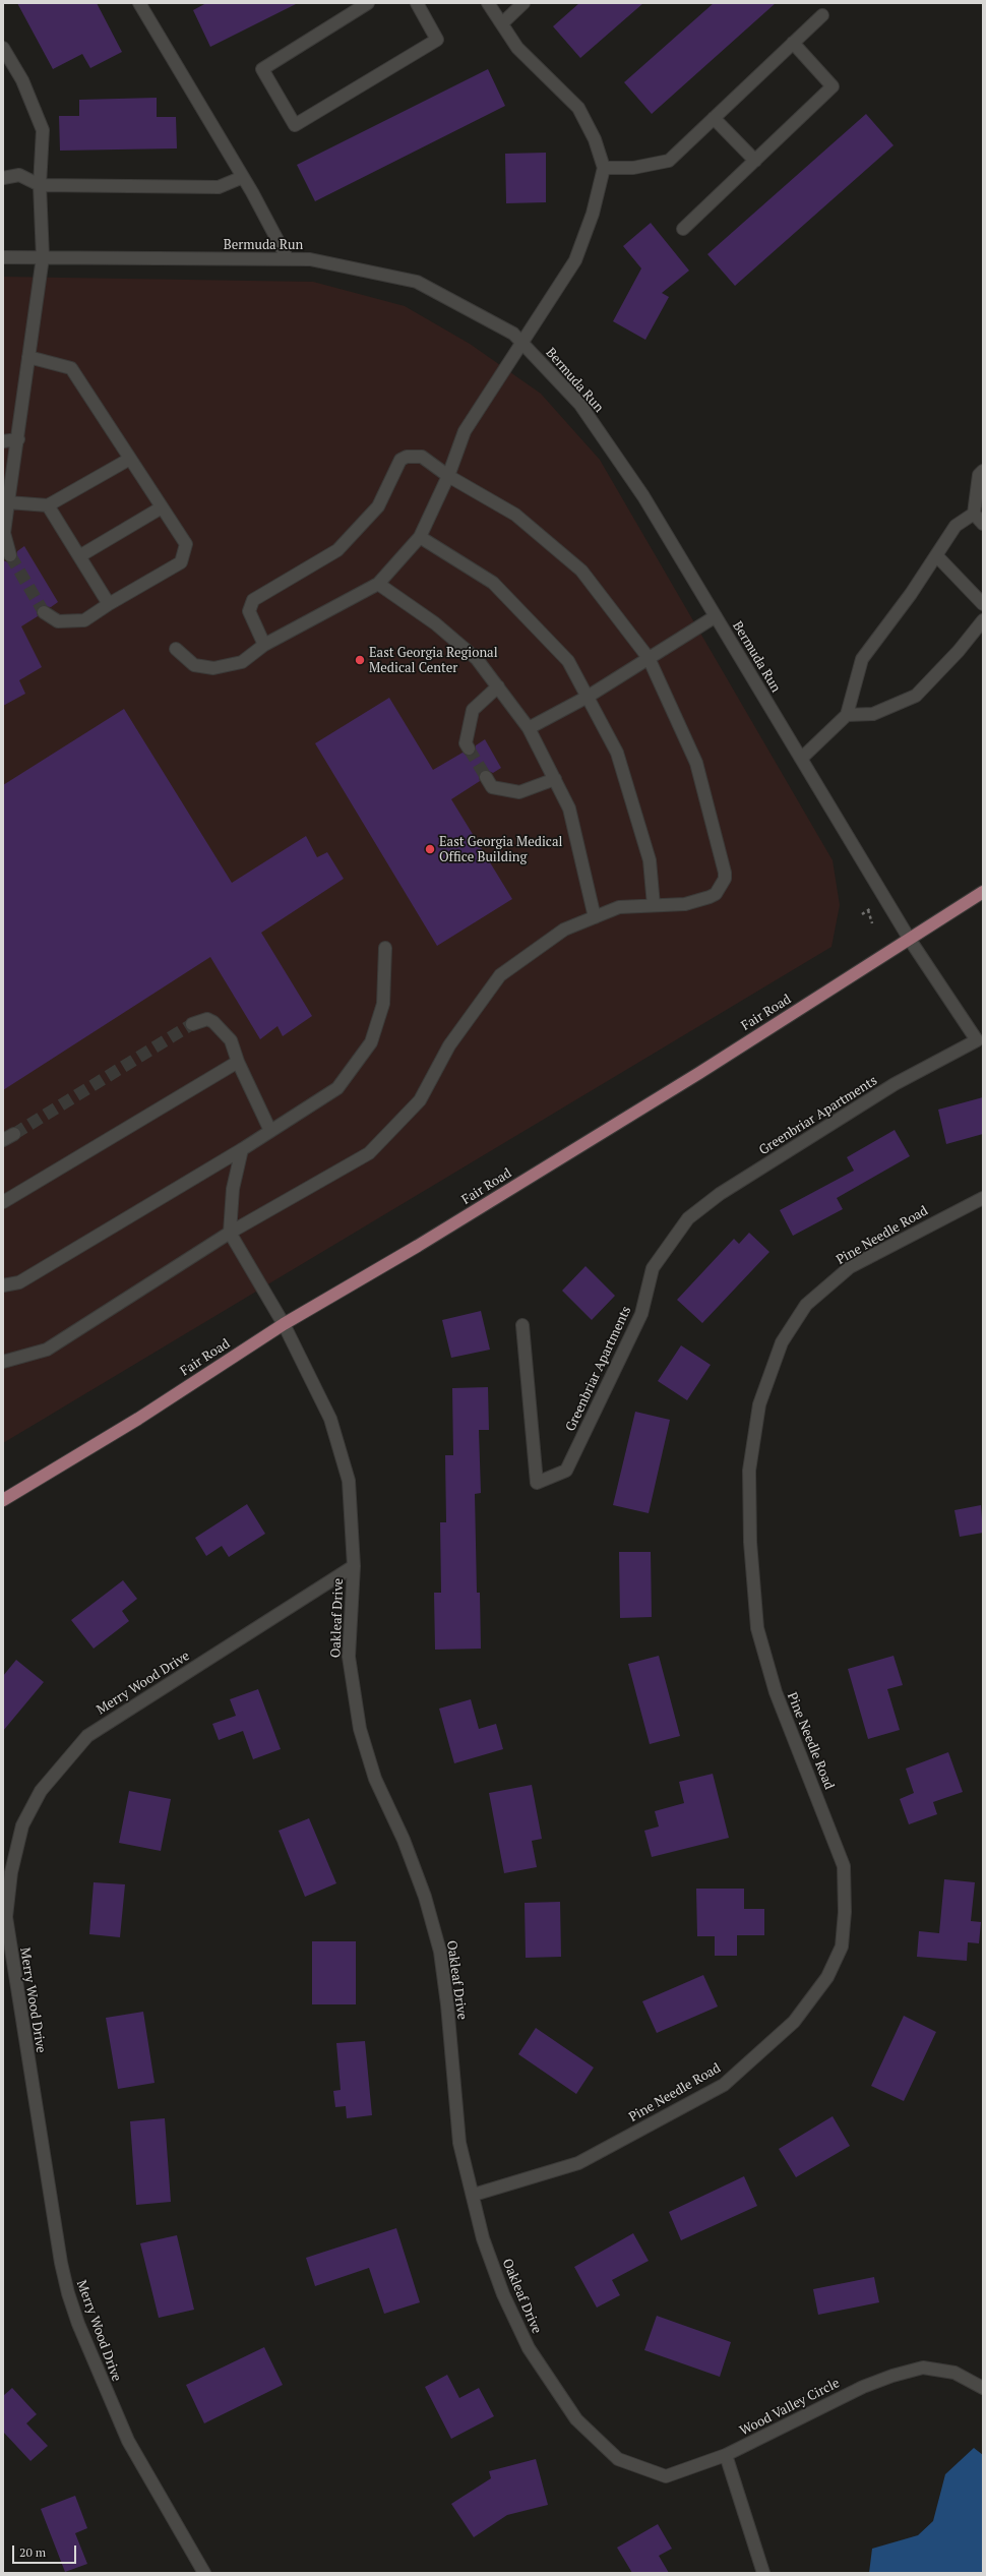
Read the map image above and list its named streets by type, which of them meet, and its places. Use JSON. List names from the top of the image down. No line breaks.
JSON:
{"streets":{"main road":["Fair Road"],"street":["Bermuda Run","Greenbriar Apartments","Pine Needle Road","Oakleaf Drive","Merry Wood Drive","Wood Valley Circle"]},"crossings":[["Bermuda Run","Fair Road"],["Bermuda Run","Greenbriar Apartments"],["Fair Road","Oakleaf Drive"],["Pine Needle Road","Oakleaf Drive"],["Oakleaf Drive","Merry Wood Drive"],["Oakleaf Drive","Wood Valley Circle"]],"places":["East Georgia Regional Medical Center","East Georgia Medical Office Building"],"scale_bar":"20 m"}
